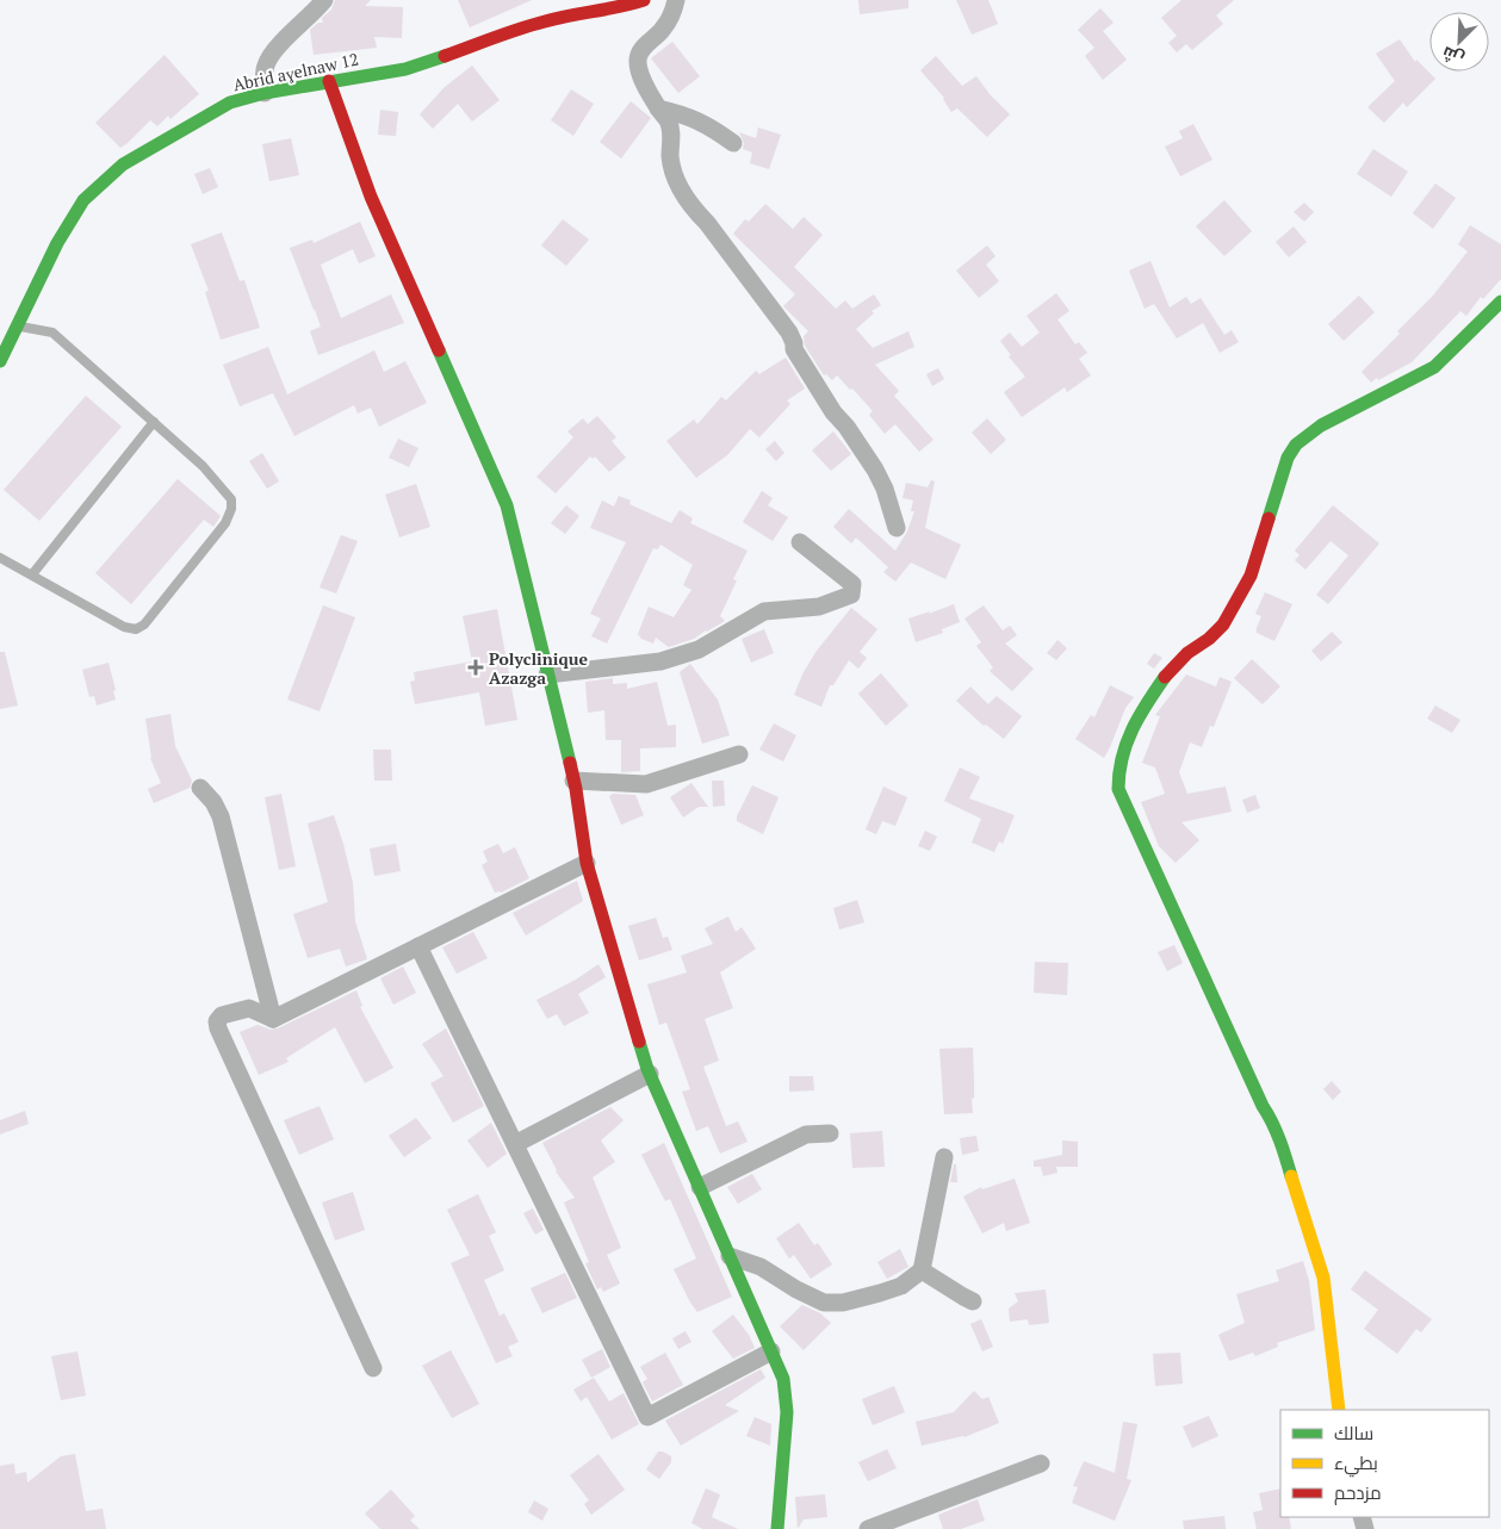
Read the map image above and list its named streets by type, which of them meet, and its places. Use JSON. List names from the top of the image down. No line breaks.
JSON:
{"streets":{"street":["Abrid aɣelnaw 12"]},"places":{"health":["Polyclinique Azazga"]},"legend":["سالك","بطيء","مزدحم"],"north":"bottom left"}
